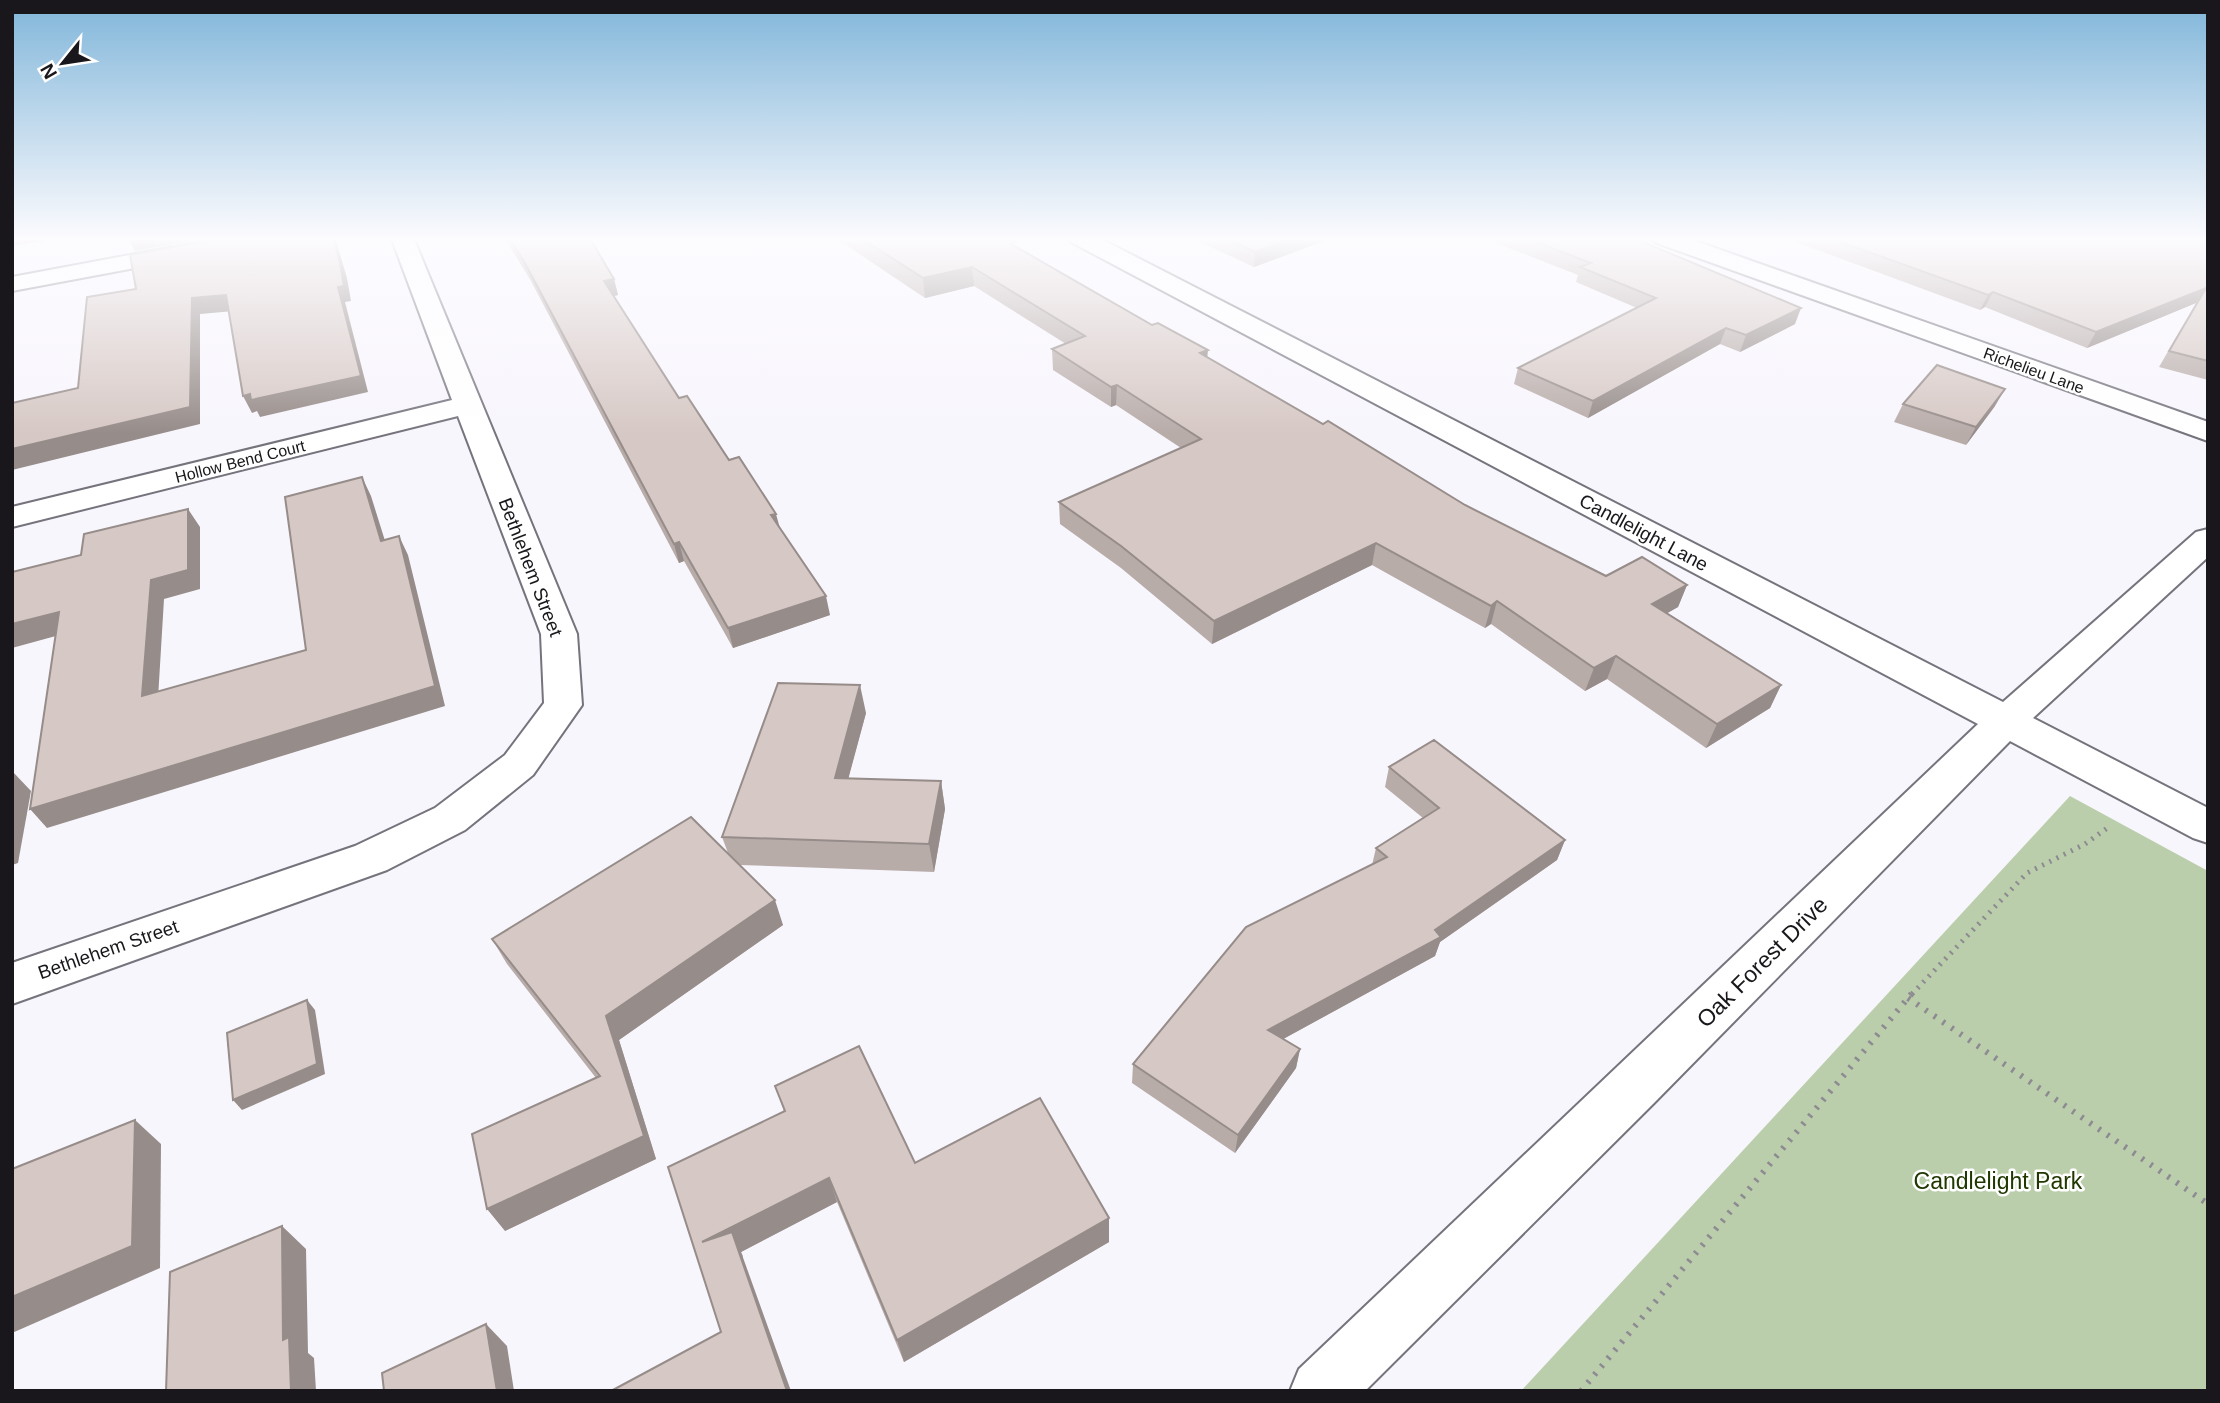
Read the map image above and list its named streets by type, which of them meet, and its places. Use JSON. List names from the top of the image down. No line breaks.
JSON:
{"streets":{"street":["Richelieu Lane","Hollow Bend Court","Candlelight Lane","Bethlehem Street","Oak Forest Drive"]},"crossings":[["Hollow Bend Court","Bethlehem Street"],["Candlelight Lane","Oak Forest Drive"]],"parks":["Candlelight Park"],"north":"bottom left"}
